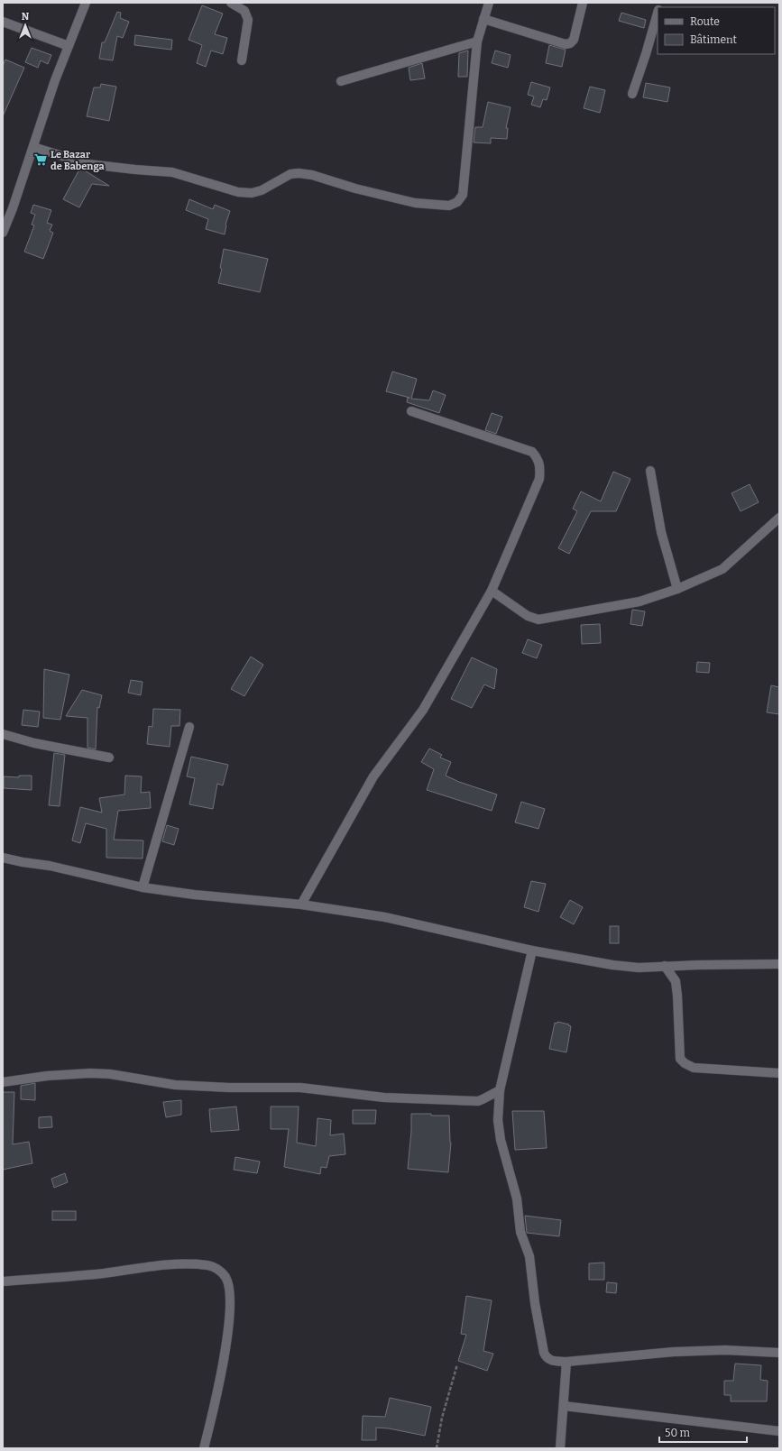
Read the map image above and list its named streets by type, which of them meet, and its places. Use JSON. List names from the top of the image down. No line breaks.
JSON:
{"places":{"supermarket":["Le Bazar de Babenga"]},"legend":["Route","Bâtiment"],"scale_bar":"50 m","north":"top"}
